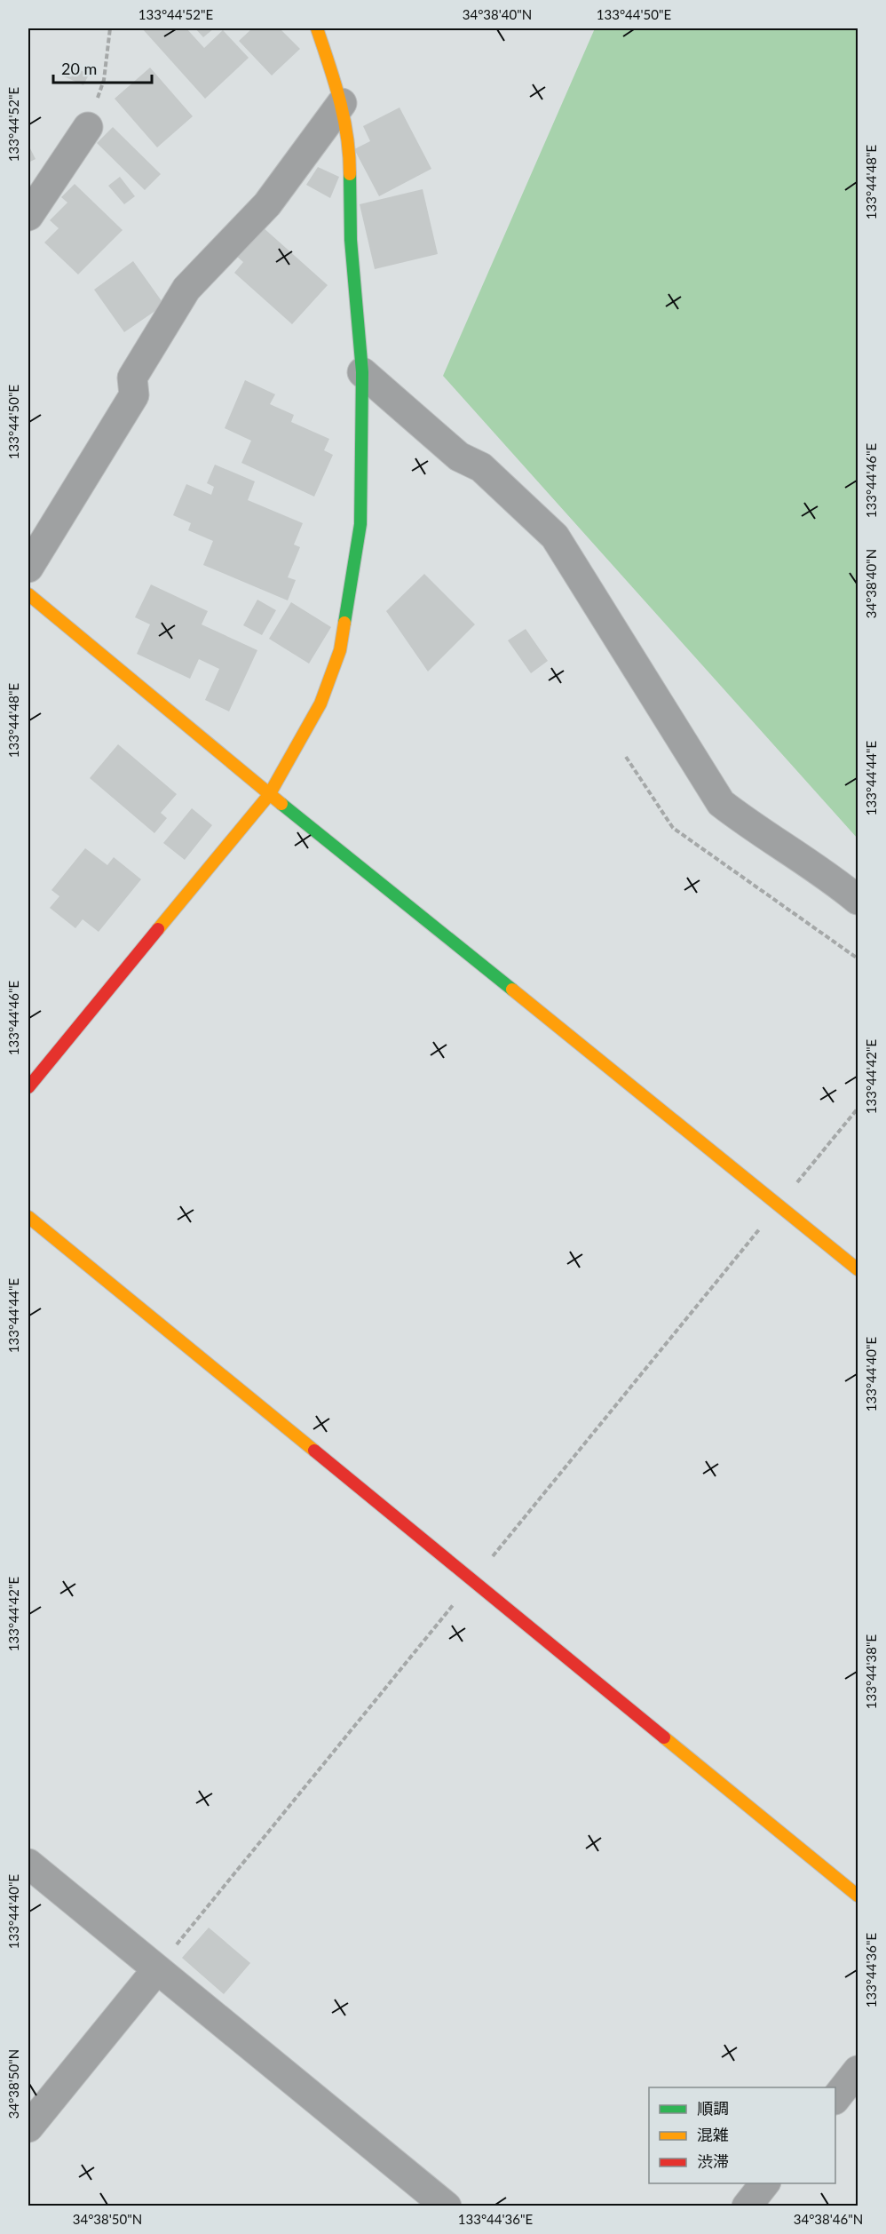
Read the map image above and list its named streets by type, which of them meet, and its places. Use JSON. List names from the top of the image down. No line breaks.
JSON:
{"legend":["順調","混雑","渋滞"],"scale_bar":"20 m","coordinates":["133°44'52\"E","34°38'40\"N","133°44'50\"E","133°44'48\"E","133°44'46\"E","133°44'44\"E","133°44'42\"E","133°44'40\"E","133°44'38\"E","133°44'36\"E","34°38'50\"N","34°38'46\"N"]}
